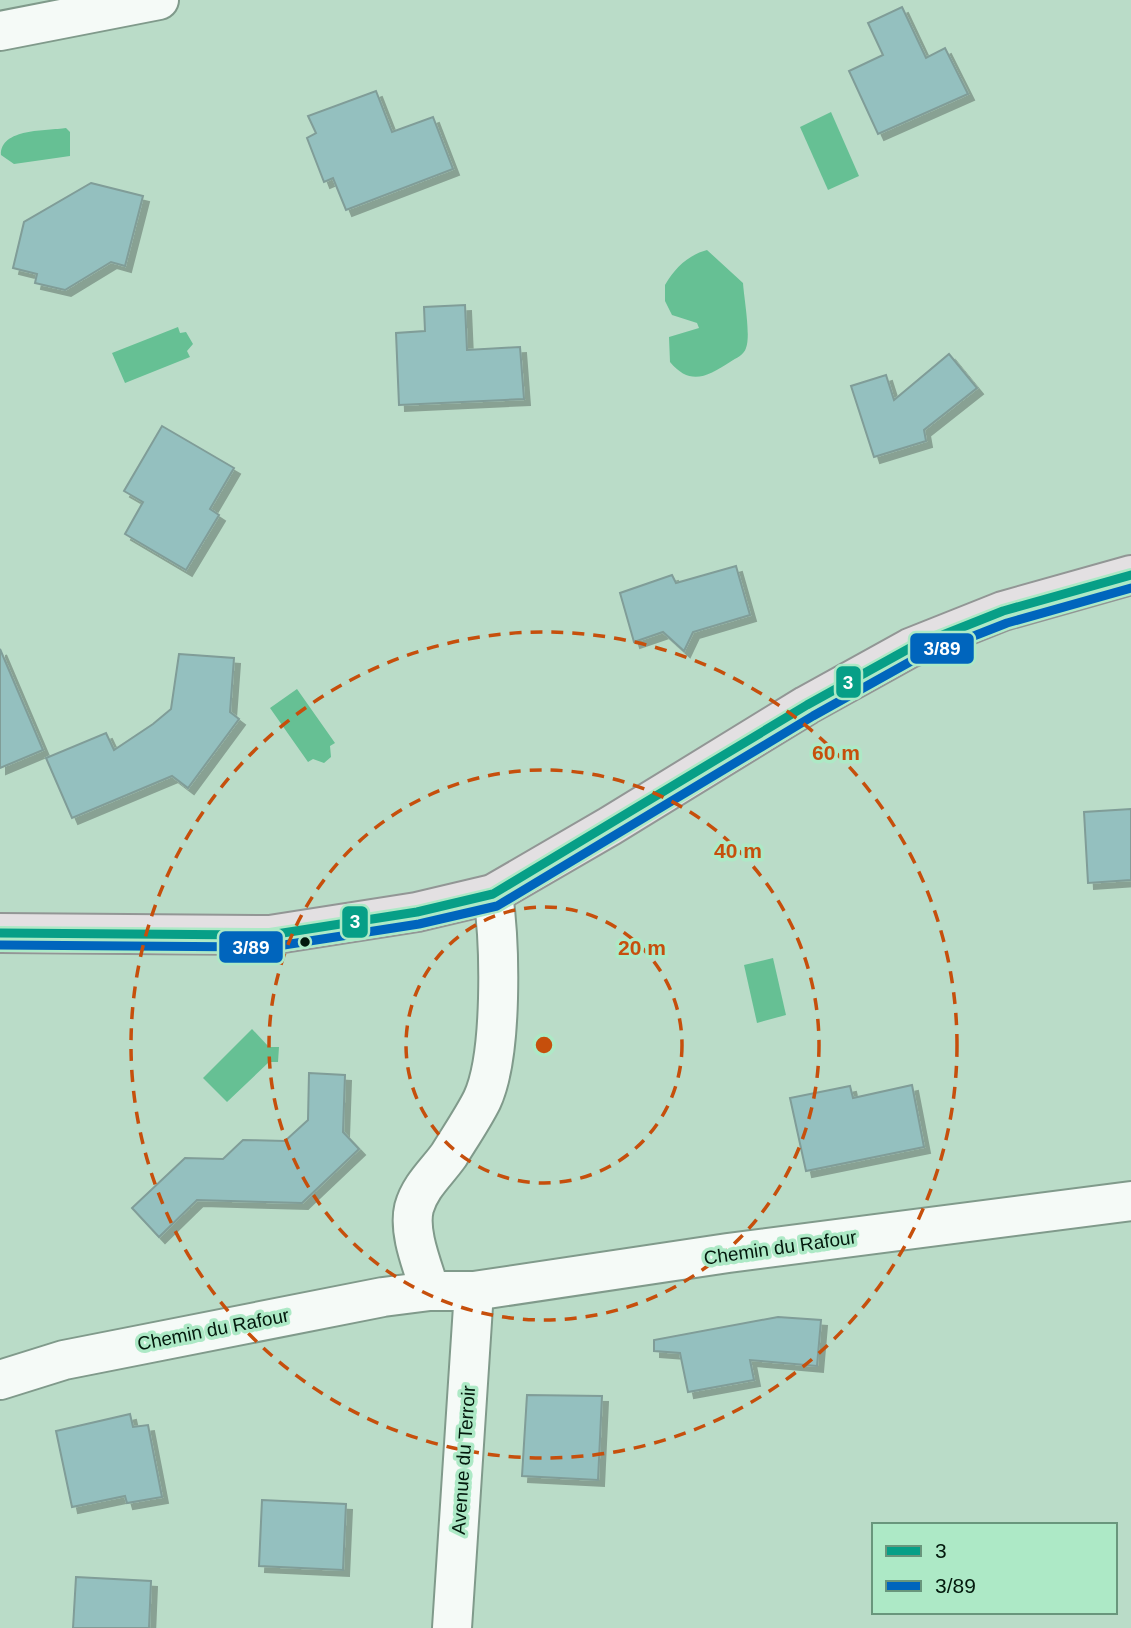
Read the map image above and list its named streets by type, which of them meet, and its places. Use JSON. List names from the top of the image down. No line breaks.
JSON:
{"streets":{"street":["Chemin du Rafour","Avenue du Terroir"]},"crossings":[["Chemin du Rafour","Avenue du Terroir"]],"lines":["transit line 3","transit line 3/89"],"legend":["3","3/89"],"rings":["60 m","40 m","20 m"]}
